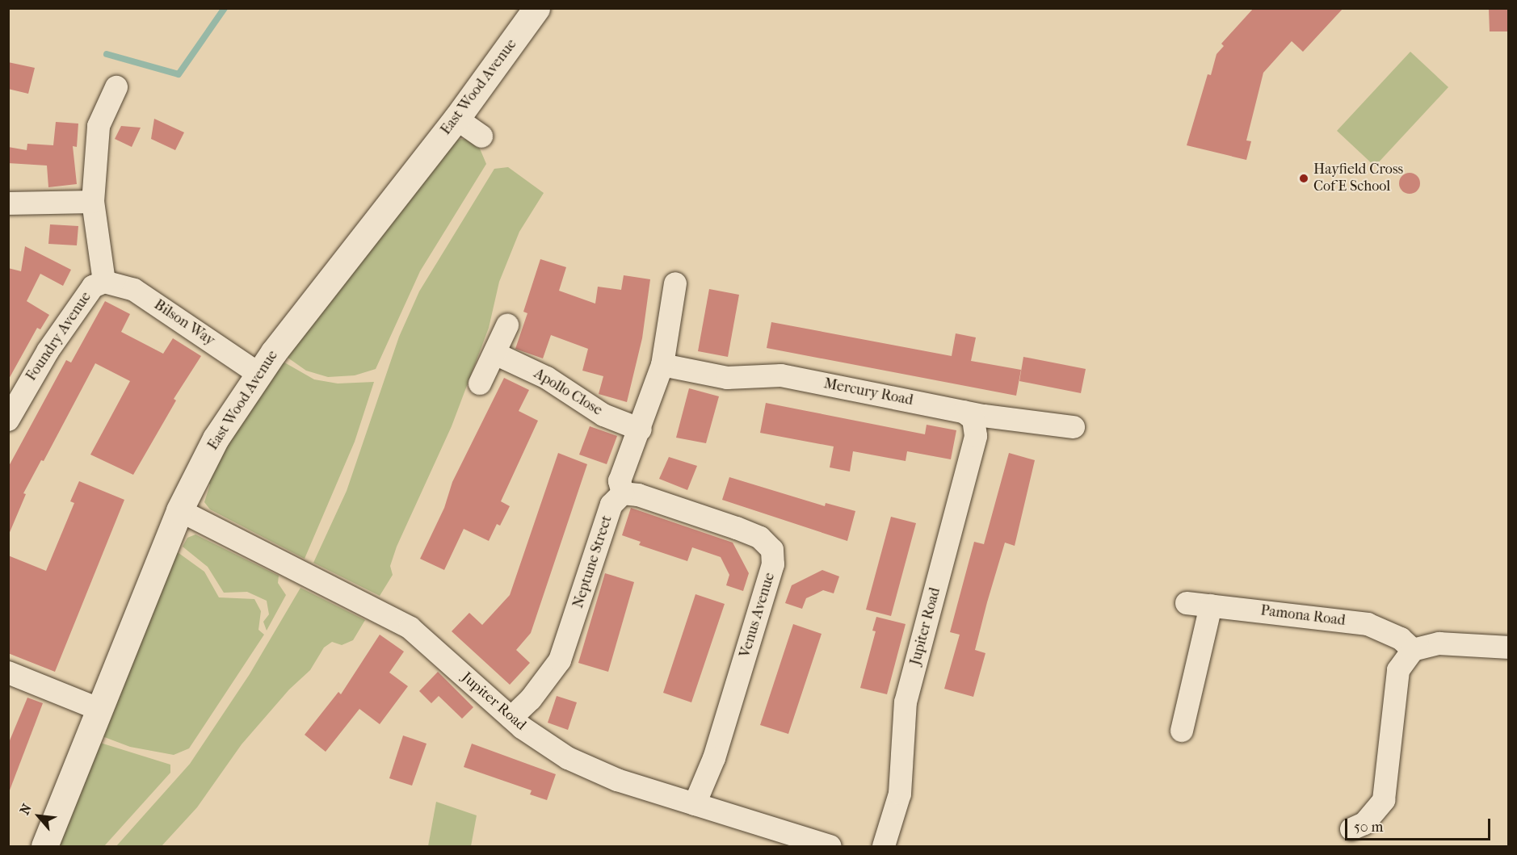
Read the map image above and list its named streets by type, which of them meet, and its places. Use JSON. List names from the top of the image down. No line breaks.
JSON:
{"streets":{"street":["East Wood Avenue","Bilson Way","Foundry Avenue","Apollo Close","Mercury Road","Neptune Street","Venus Avenue","Pamona Road","Jupiter Road"]},"crossings":[["East Wood Avenue","Bilson Way"],["East Wood Avenue","Jupiter Road"],["Bilson Way","Foundry Avenue"],["Mercury Road","Jupiter Road"],["Neptune Street","Venus Avenue"],["Neptune Street","Jupiter Road"],["Venus Avenue","Jupiter Road"]],"places":["Hayfield Cross CofE School"],"scale_bar":"50 m","north":"top left"}
